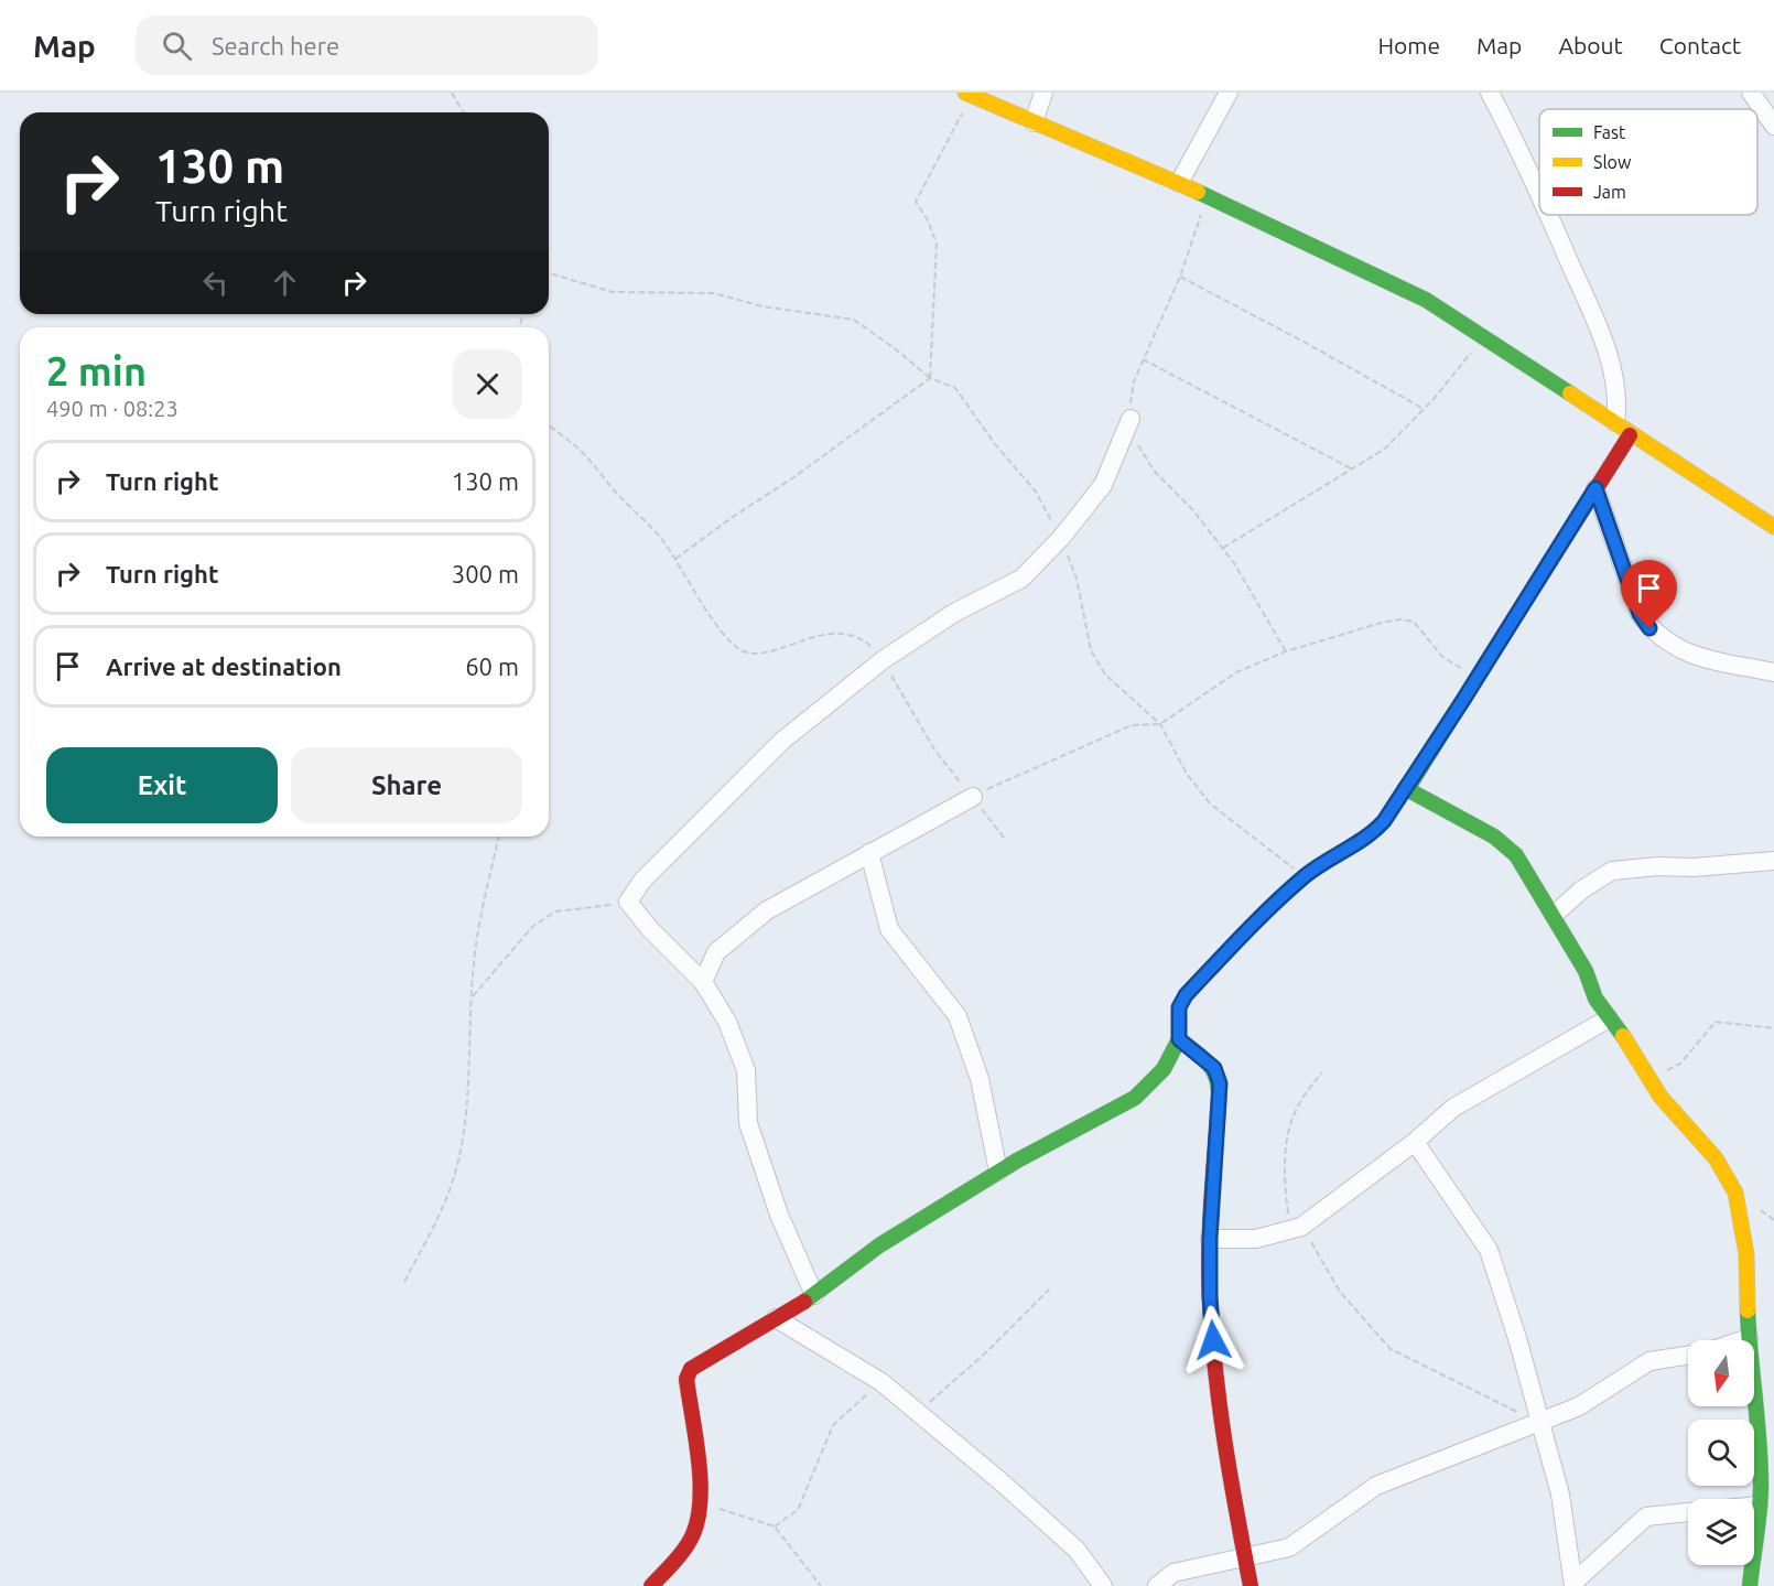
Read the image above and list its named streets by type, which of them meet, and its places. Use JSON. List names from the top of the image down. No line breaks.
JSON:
{"legend":["Fast","Slow","Jam"],"north":"bottom","page":{"header":"Map","search":"Search here","nav":["Home","Map","About","Contact"],"turn":["130 m","Turn right"],"heading":["2 min","490 m · 08:23"],"list":[{"name":"Turn right","value":"130 m"},{"name":"Turn right","value":"300 m"},{"name":"Arrive at destination","value":"60 m"}],"buttons":["Exit","Share"]}}
